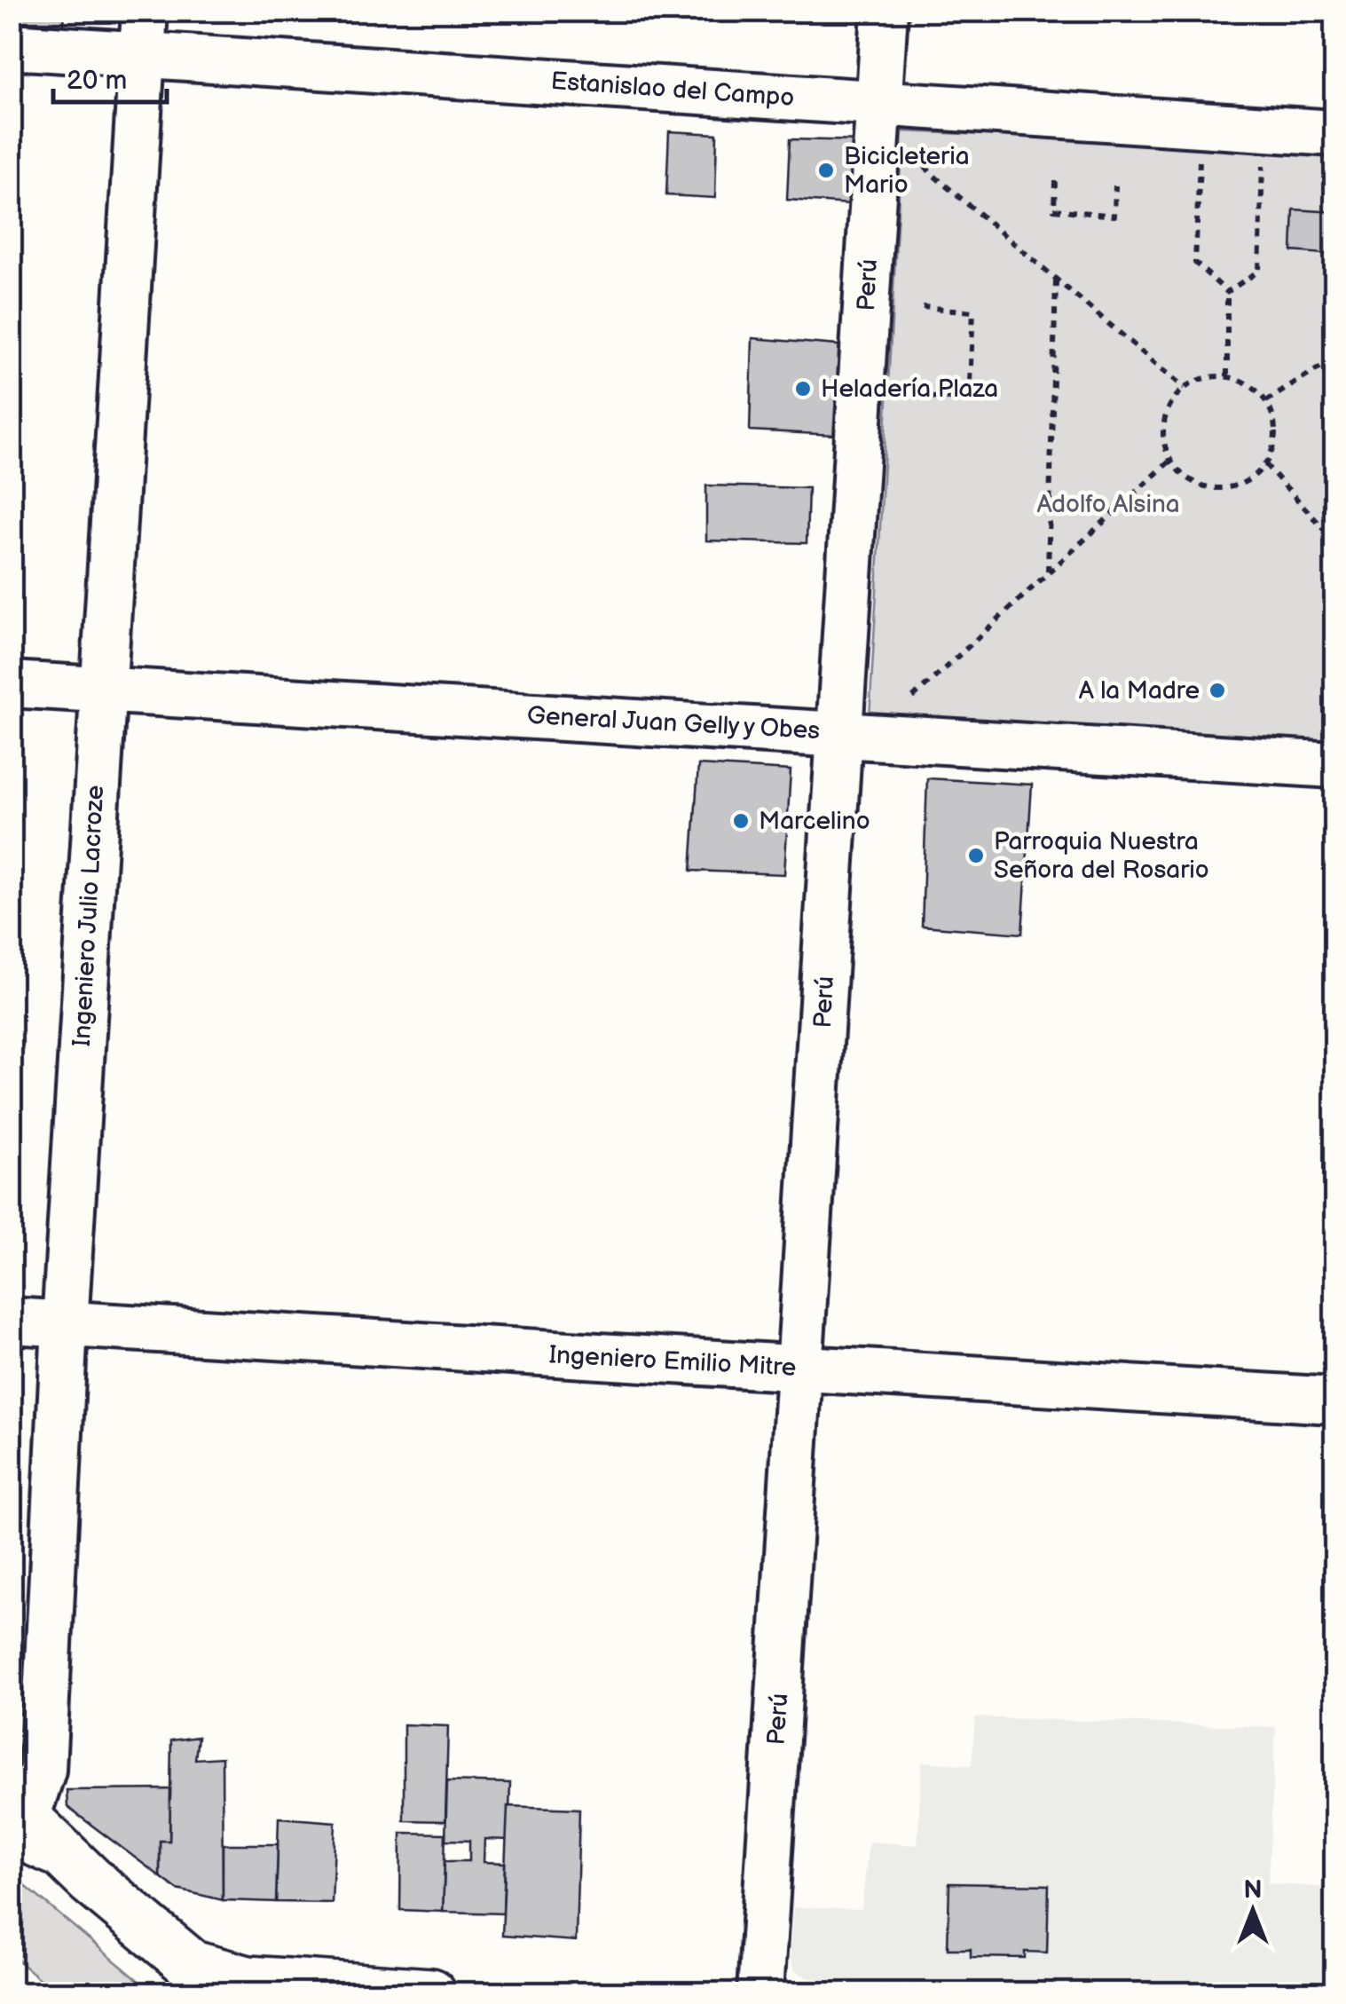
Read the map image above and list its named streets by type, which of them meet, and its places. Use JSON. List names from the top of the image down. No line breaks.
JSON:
{"streets":{"street":["Estanislao del Campo","Perú","General Juan Gelly y Obes","Ingeniero Julio Lacroze","Ingeniero Emilio Mitre"]},"crossings":[["Estanislao del Campo","Perú"],["Estanislao del Campo","Ingeniero Julio Lacroze"],["Perú","General Juan Gelly y Obes"],["Perú","Ingeniero Emilio Mitre"],["General Juan Gelly y Obes","Ingeniero Julio Lacroze"],["Ingeniero Julio Lacroze","Ingeniero Emilio Mitre"]],"parks":["Adolfo Alsina"],"places":["Bicicleteria Mario","Heladería Plaza","A la Madre","Marcelino","Parroquia Nuestra Señora del Rosario"],"scale_bar":"20 m","north":"top"}
